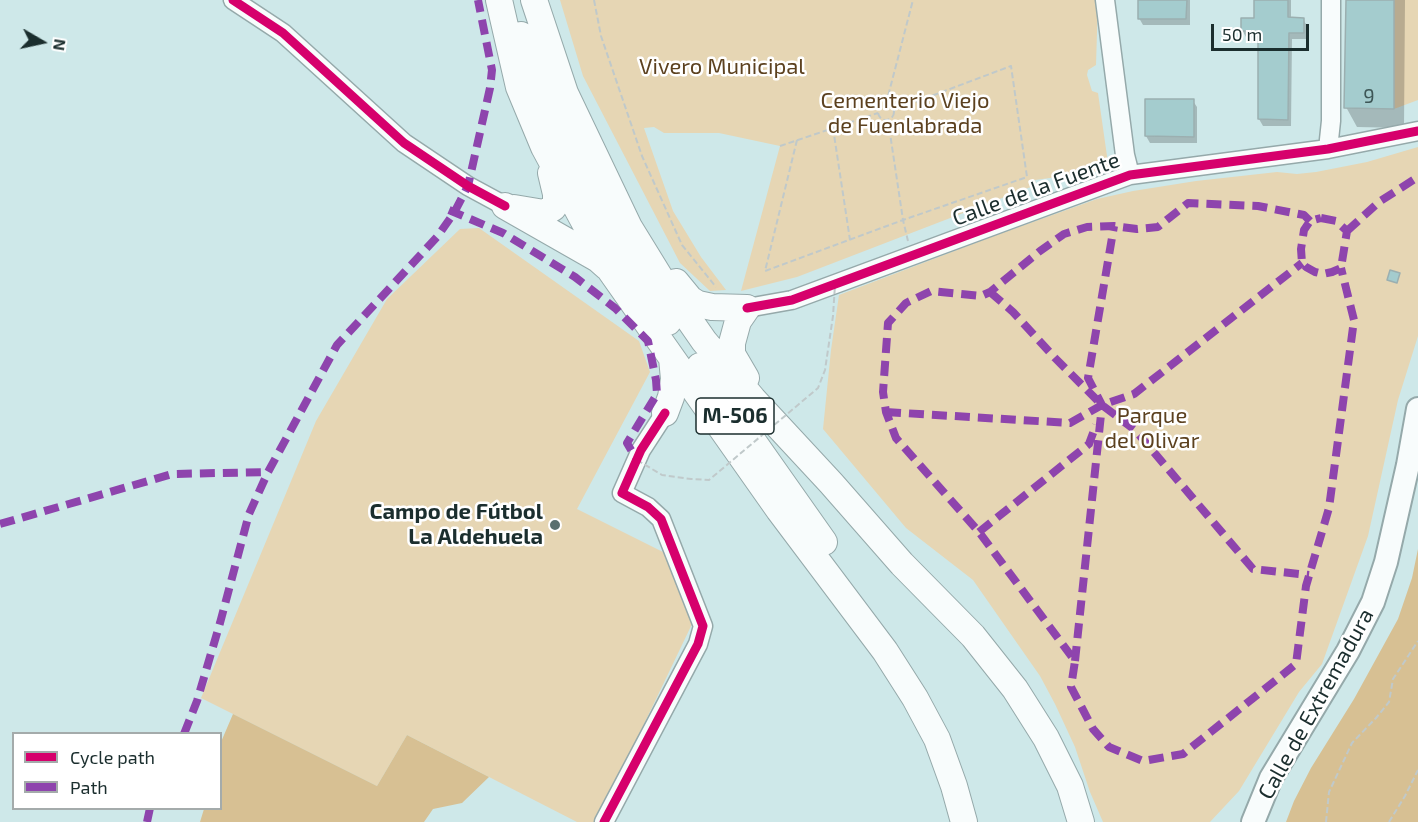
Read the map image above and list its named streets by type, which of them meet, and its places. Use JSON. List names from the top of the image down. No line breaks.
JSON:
{"streets":{"highway":["M-506"],"main road":["Calle de Extremadura"],"street":["Calle de la Fuente"]},"parks":["Vivero Municipal","Cementerio Viejo de Fuenlabrada","Parque del Olivar"],"places":["Campo de Fútbol La Aldehuela"],"house_numbers":["9"],"legend":["Cycle path","Path"],"scale_bar":"50 m","north":"right"}
